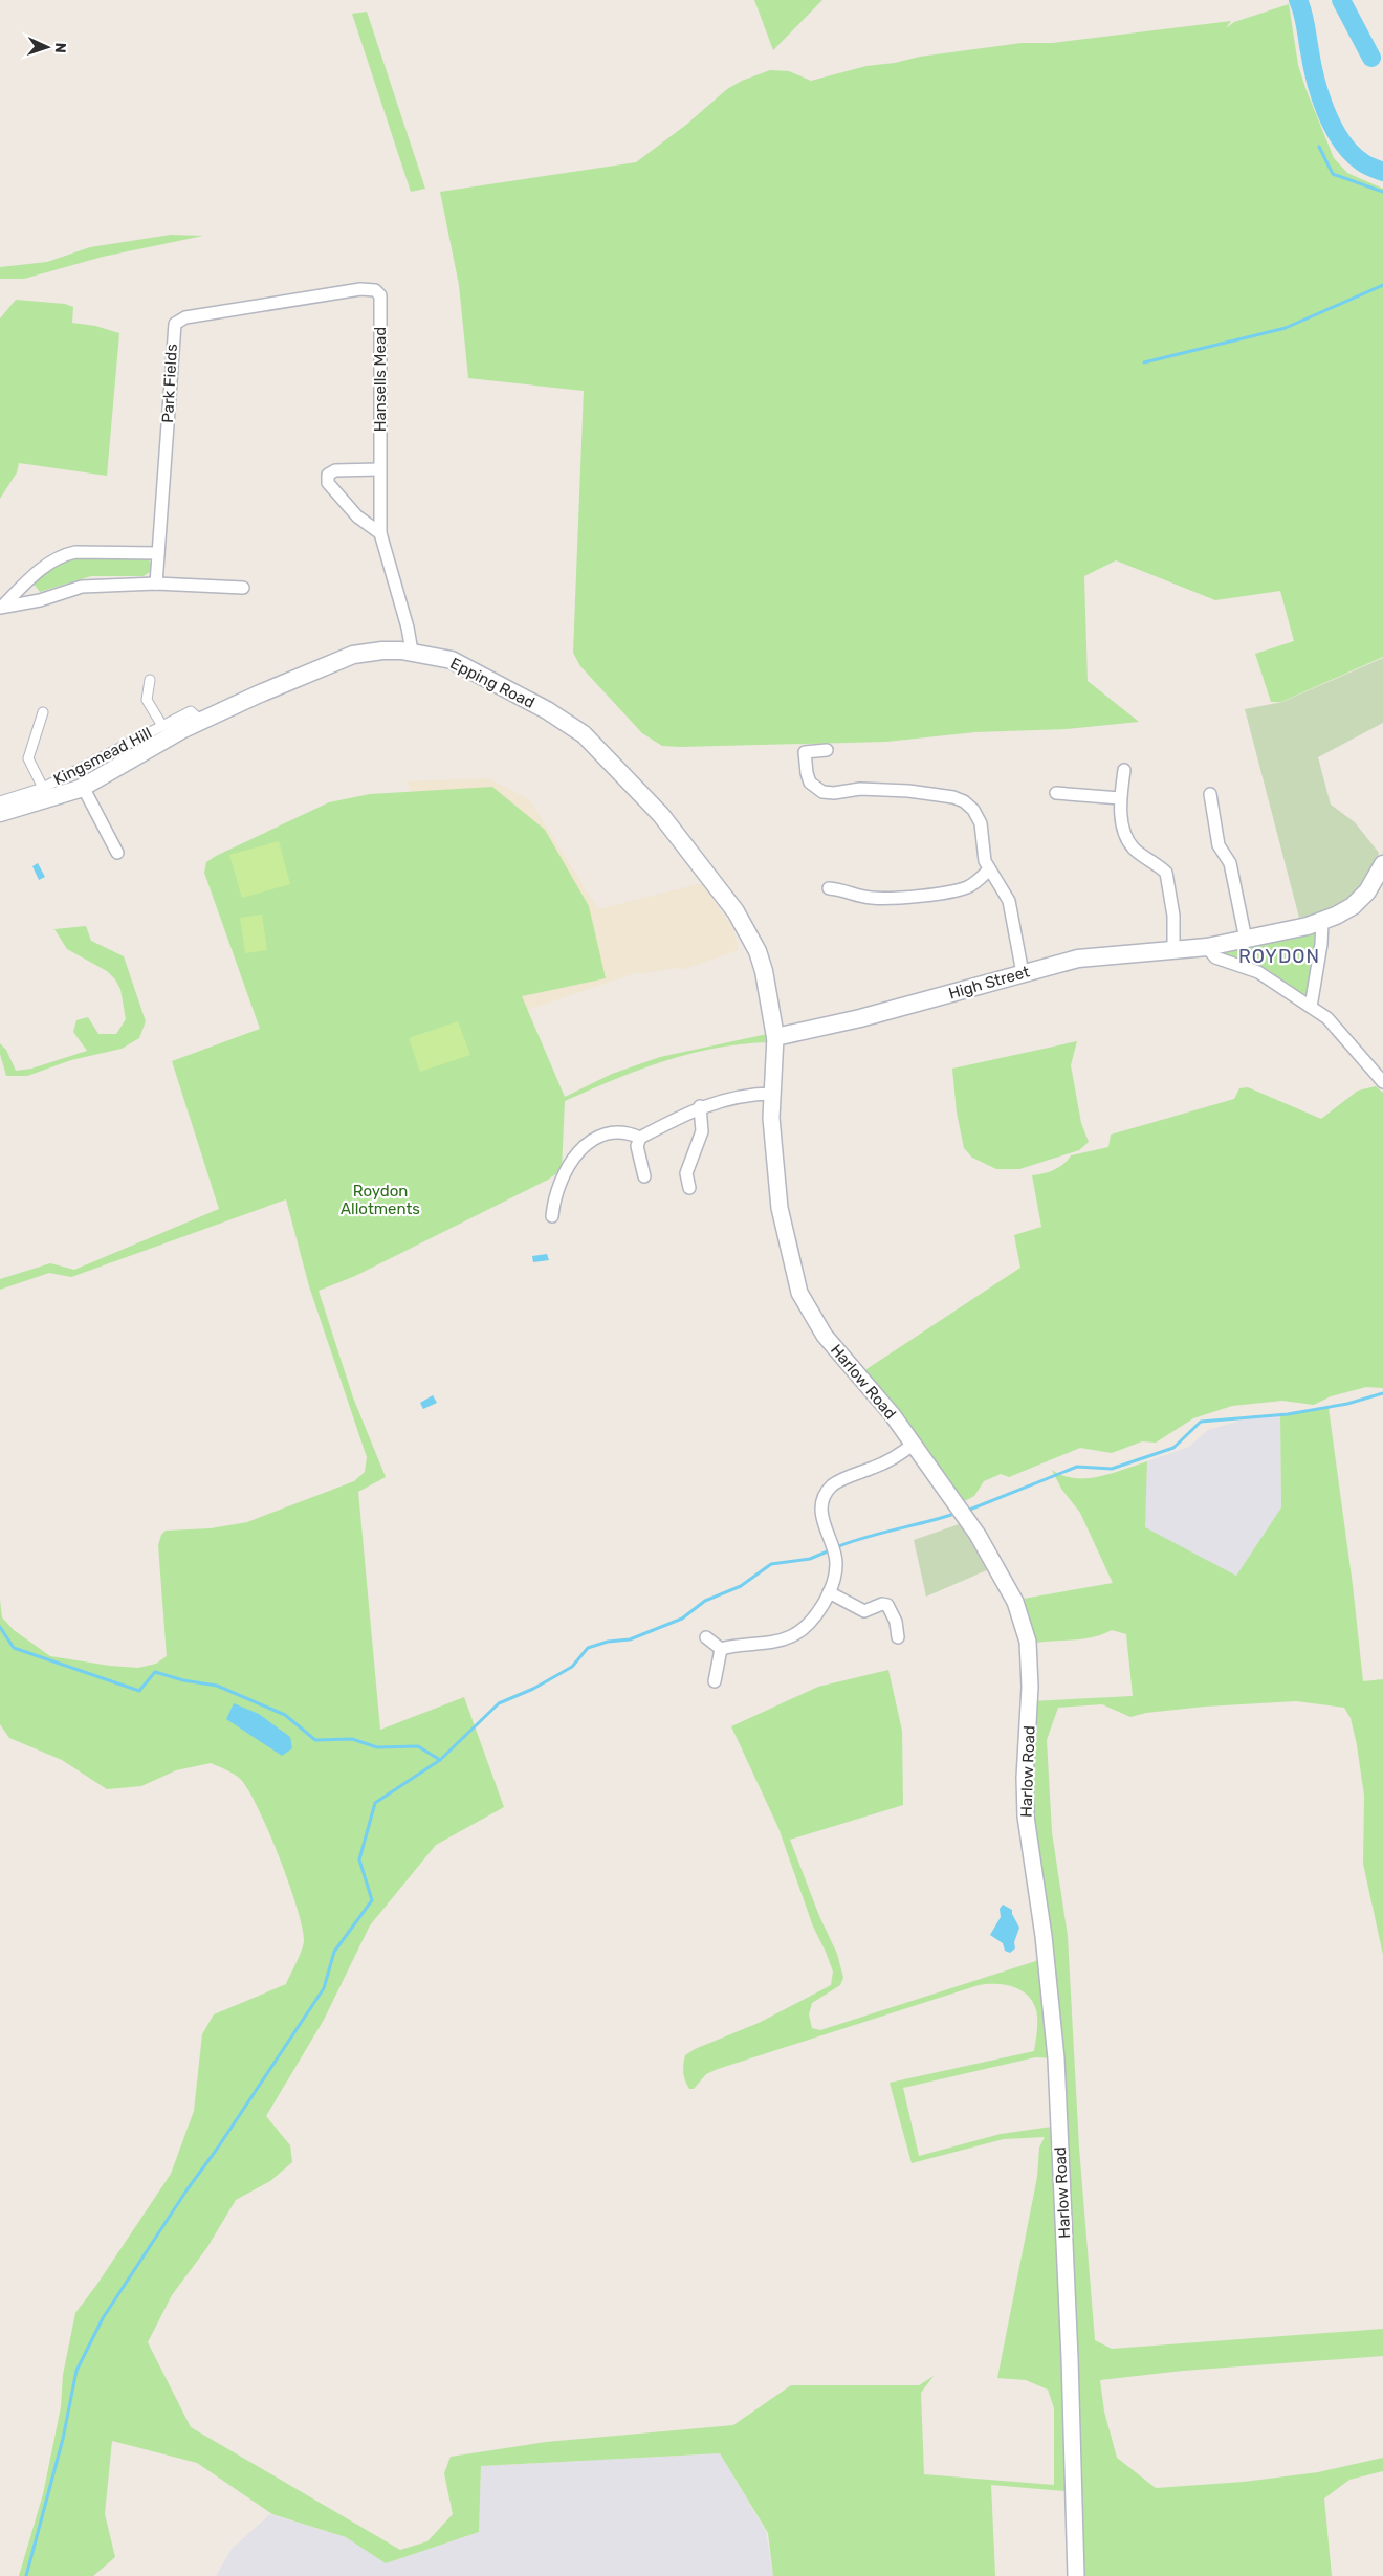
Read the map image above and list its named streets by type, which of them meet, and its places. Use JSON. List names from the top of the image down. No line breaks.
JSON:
{"streets":{"main road":["Epping Road","High Street"],"street":["Hansells Mead","Park Fields","Kingsmead Hill","Harlow Road"]},"crossings":[["Hansells Mead","Park Fields"],["Hansells Mead","Epping Road"],["Epping Road","Kingsmead Hill"],["Epping Road","High Street"],["Epping Road","Harlow Road"],["High Street","Harlow Road"]],"districts":["ROYDON"],"parks":["Roydon Allotments"],"north":"right"}
